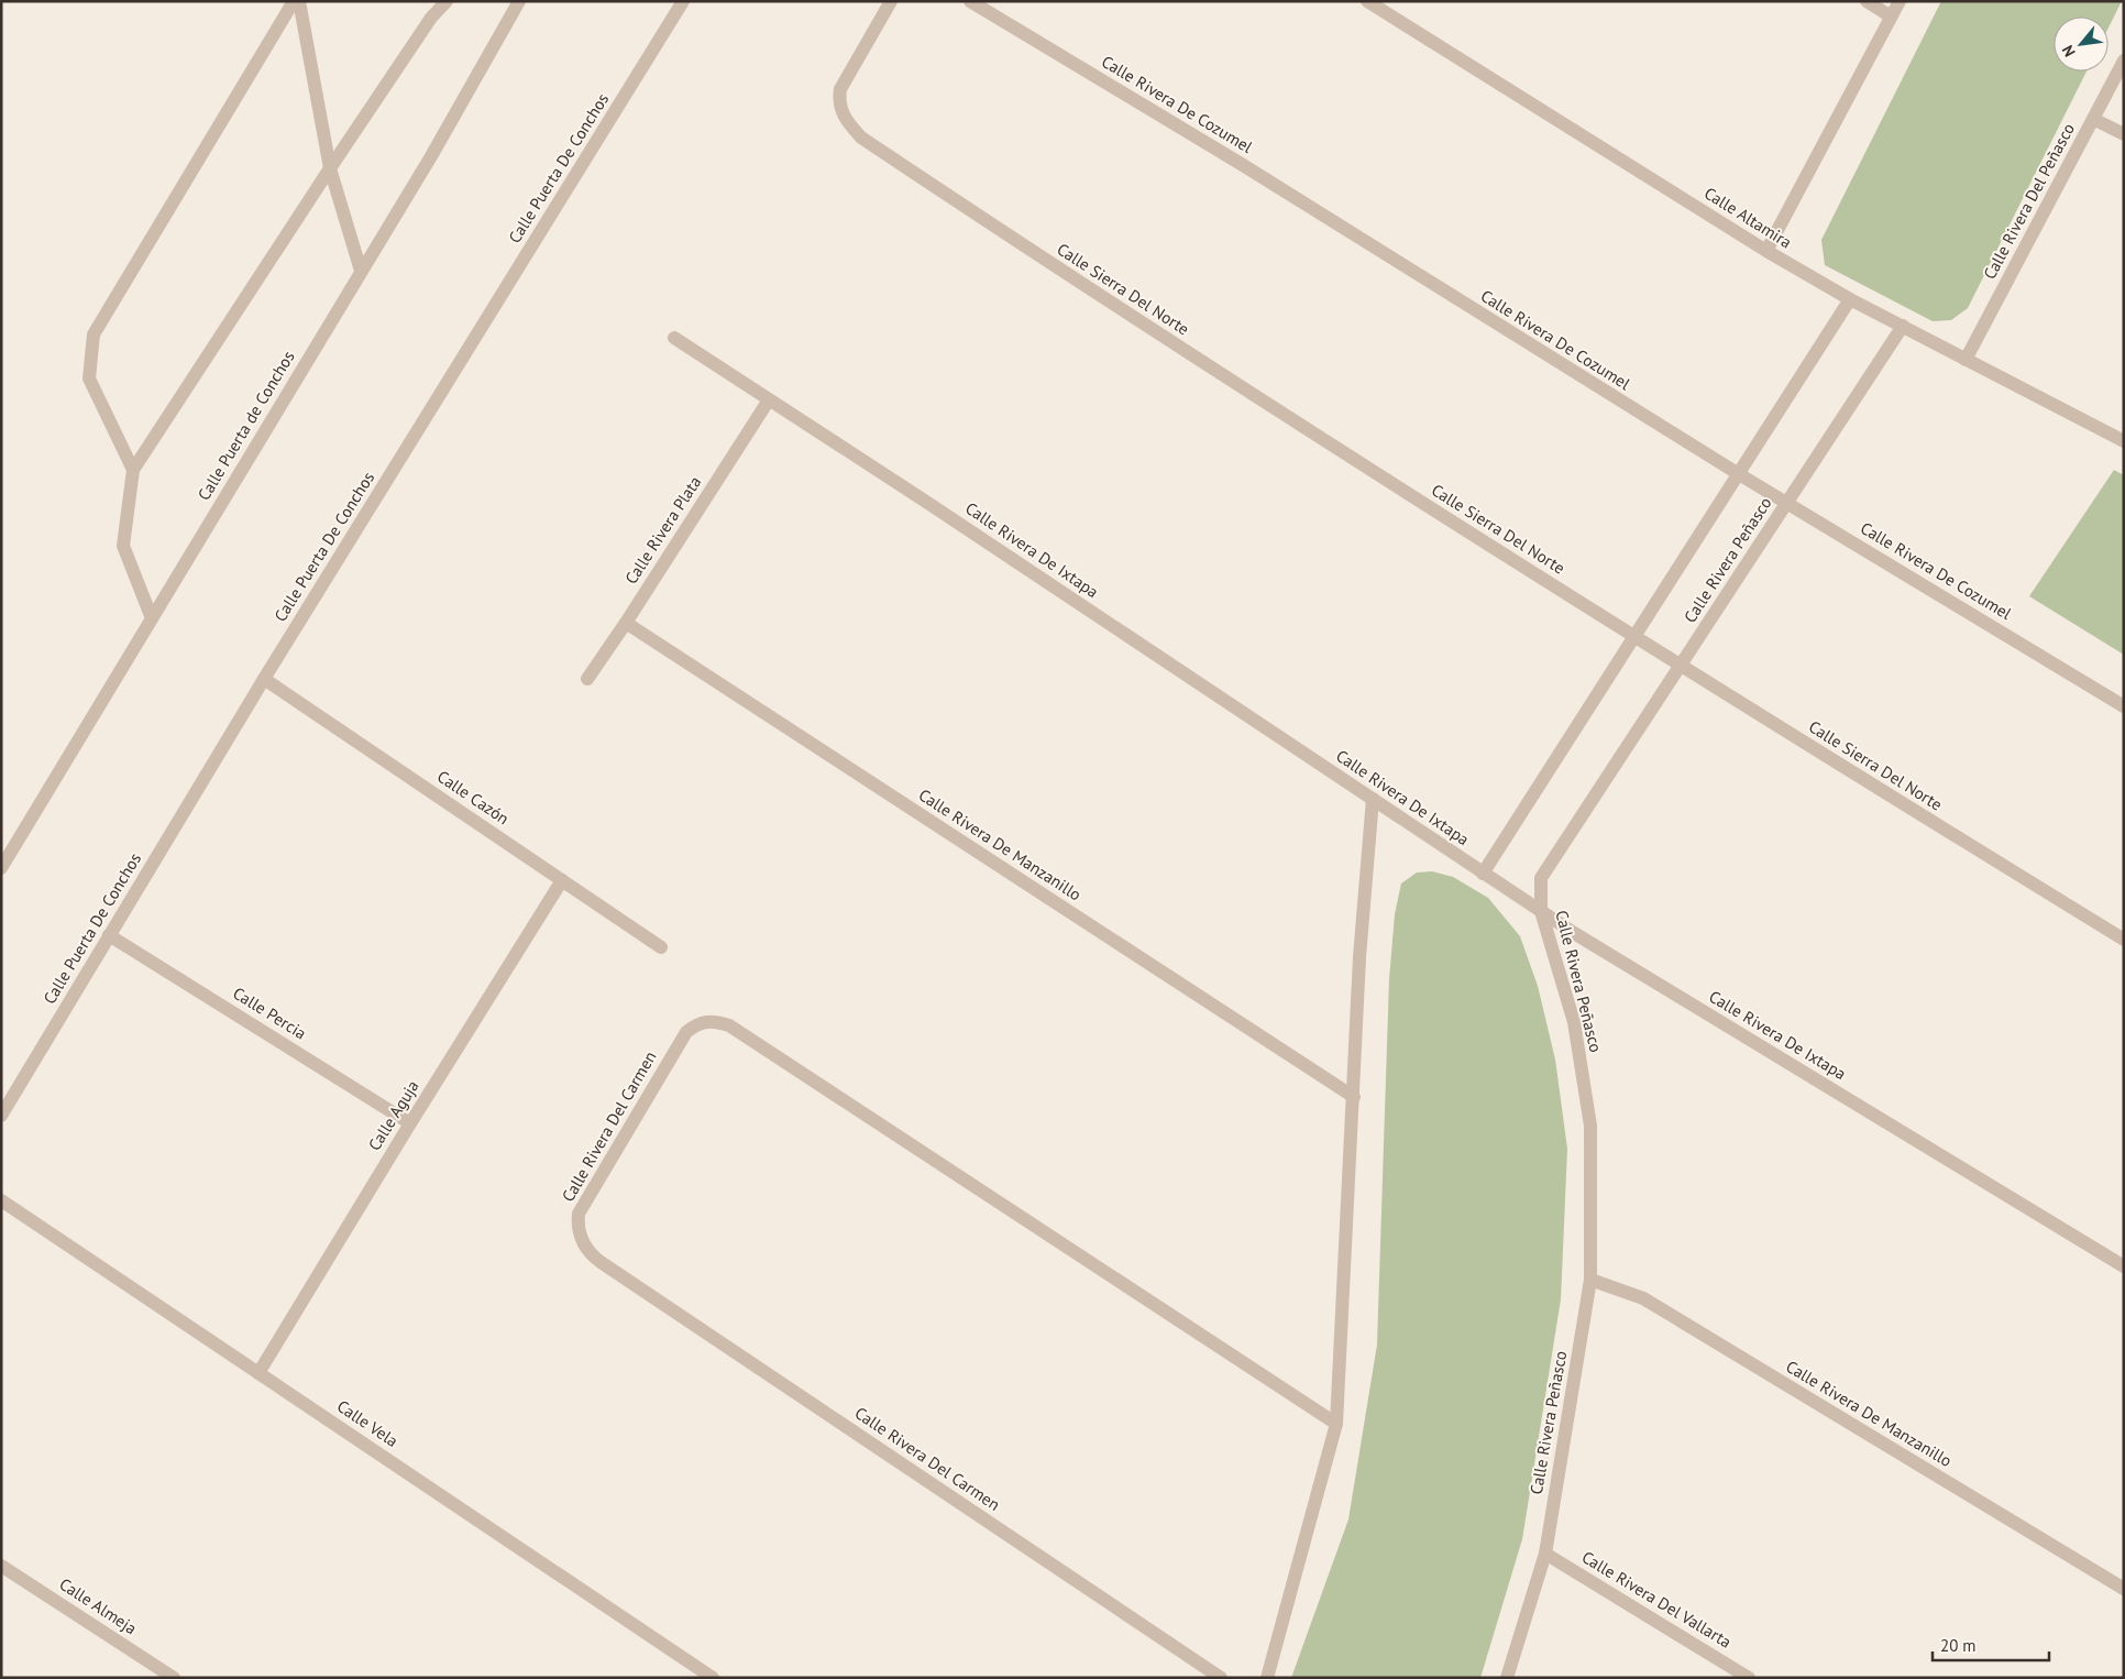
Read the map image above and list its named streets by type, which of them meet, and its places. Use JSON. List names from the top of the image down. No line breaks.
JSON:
{"streets":{"street":["Calle Rivera De Cozumel","Calle Puerta De Conchos","Calle Rivera Del Peñasco","Calle Altamira","Calle Sierra Del Norte","Calle Puerta de Conchos","Calle Rivera Plata","Calle Rivera De Ixtapa","Calle Rivera Peñasco","Calle Cazón","Calle Rivera De Manzanillo","Calle Percia","Calle Aguja","Calle Rivera Del Carmen","Calle Vela","Calle Rivera Del Vallarta","Calle Almeja"]},"crossings":[["Calle Rivera De Cozumel","Calle Rivera Peñasco"],["Calle Puerta De Conchos","Calle Cazón"],["Calle Puerta De Conchos","Calle Percia"],["Calle Rivera Del Peñasco","Calle Altamira"],["Calle Altamira","Calle Rivera Peñasco"],["Calle Sierra Del Norte","Calle Rivera Peñasco"],["Calle Rivera Plata","Calle Rivera De Ixtapa"],["Calle Rivera Plata","Calle Rivera De Manzanillo"],["Calle Rivera De Ixtapa","Calle Rivera Peñasco"],["Calle Rivera Peñasco","Calle Rivera De Manzanillo"],["Calle Rivera Peñasco","Calle Rivera Del Vallarta"],["Calle Cazón","Calle Aguja"],["Calle Percia","Calle Aguja"],["Calle Aguja","Calle Vela"]],"scale_bar":"20 m","north":"bottom left"}
